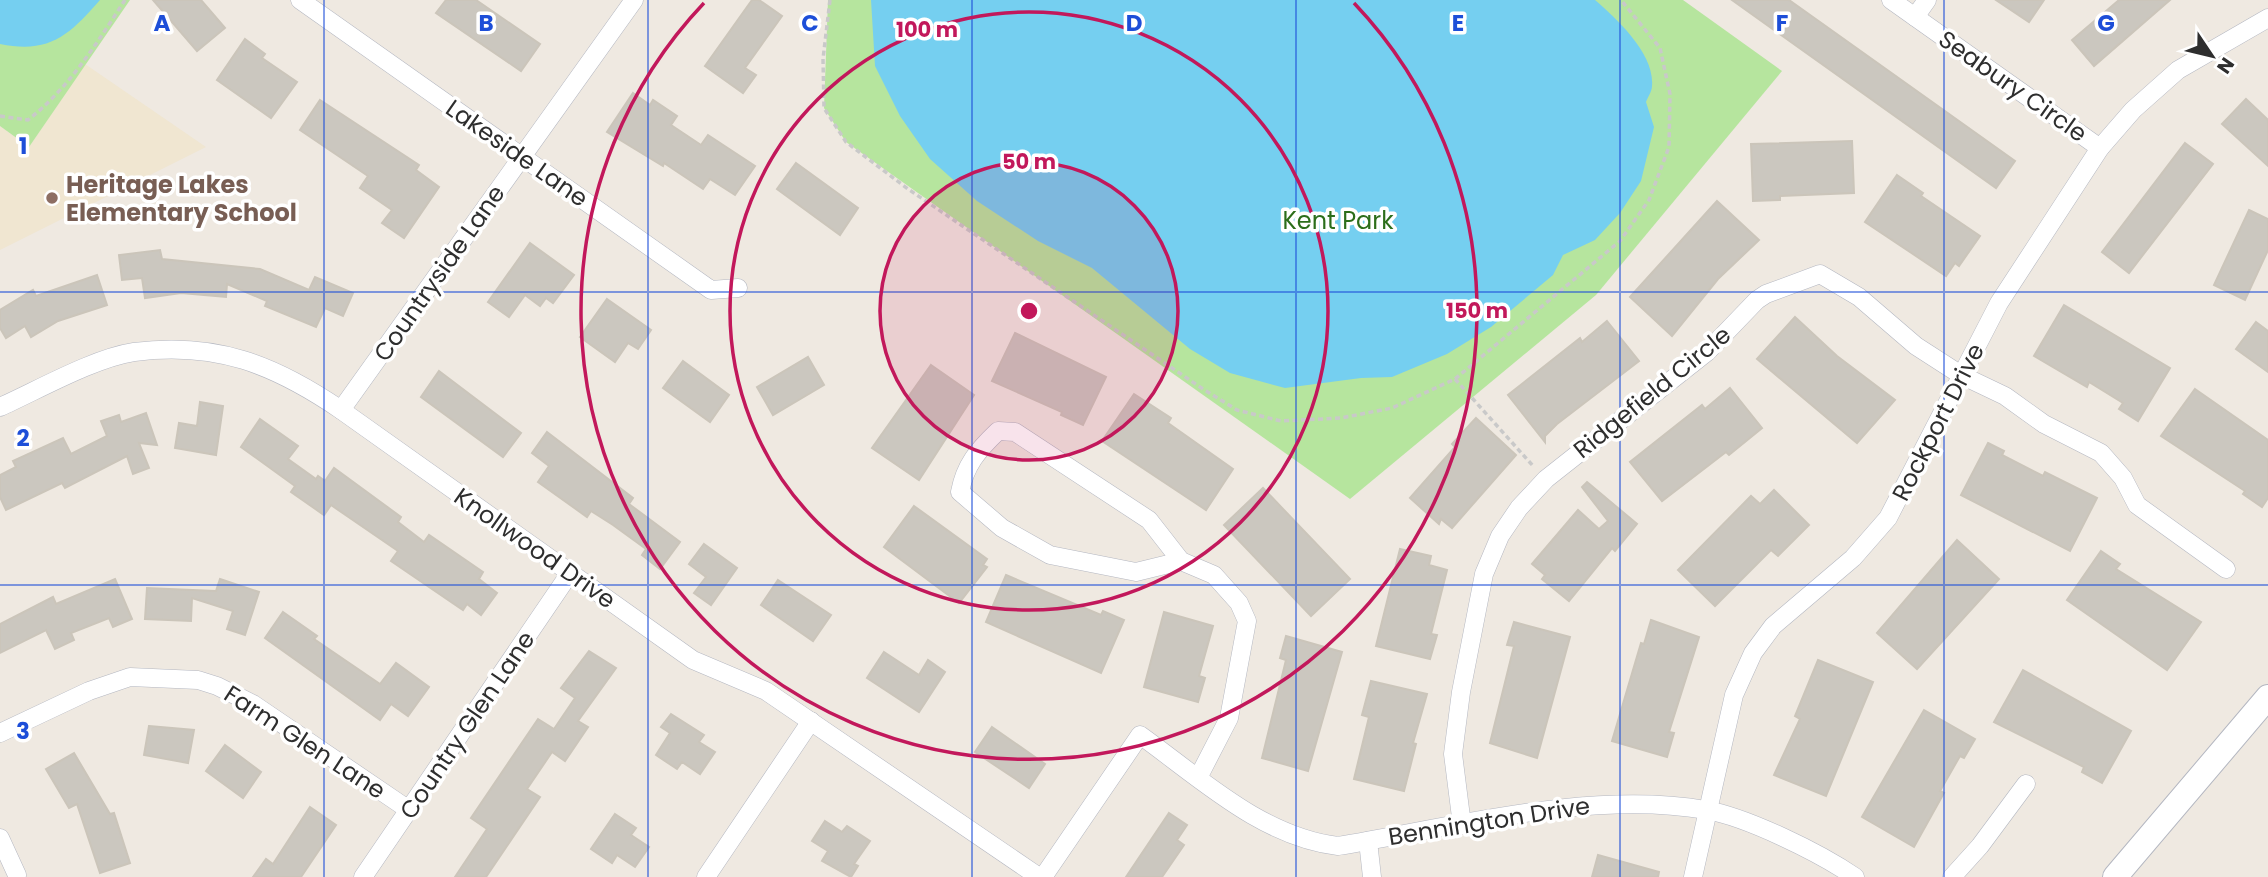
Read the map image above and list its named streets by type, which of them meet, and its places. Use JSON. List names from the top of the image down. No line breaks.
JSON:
{"streets":{"street":["Seabury Circle","Lakeside Lane","Countryside Lane","Ridgefield Circle","Rockport Drive","Knollwood Drive","Country Glen Lane","Farm Glen Lane","Bennington Drive"]},"crossings":[["Seabury Circle","Rockport Drive"],["Lakeside Lane","Countryside Lane"],["Countryside Lane","Knollwood Drive"],["Ridgefield Circle","Rockport Drive"],["Ridgefield Circle","Bennington Drive"],["Rockport Drive","Bennington Drive"],["Knollwood Drive","Country Glen Lane"],["Knollwood Drive","Bennington Drive"],["Country Glen Lane","Farm Glen Lane"]],"parks":["Kent Park"],"places":["Heritage Lakes Elementary School"],"north":"bottom right","grid":{"columns":["A","B","C","D","E","F","G"],"rows":["1","2","3"]},"rings":["100 m","50 m","150 m"]}
